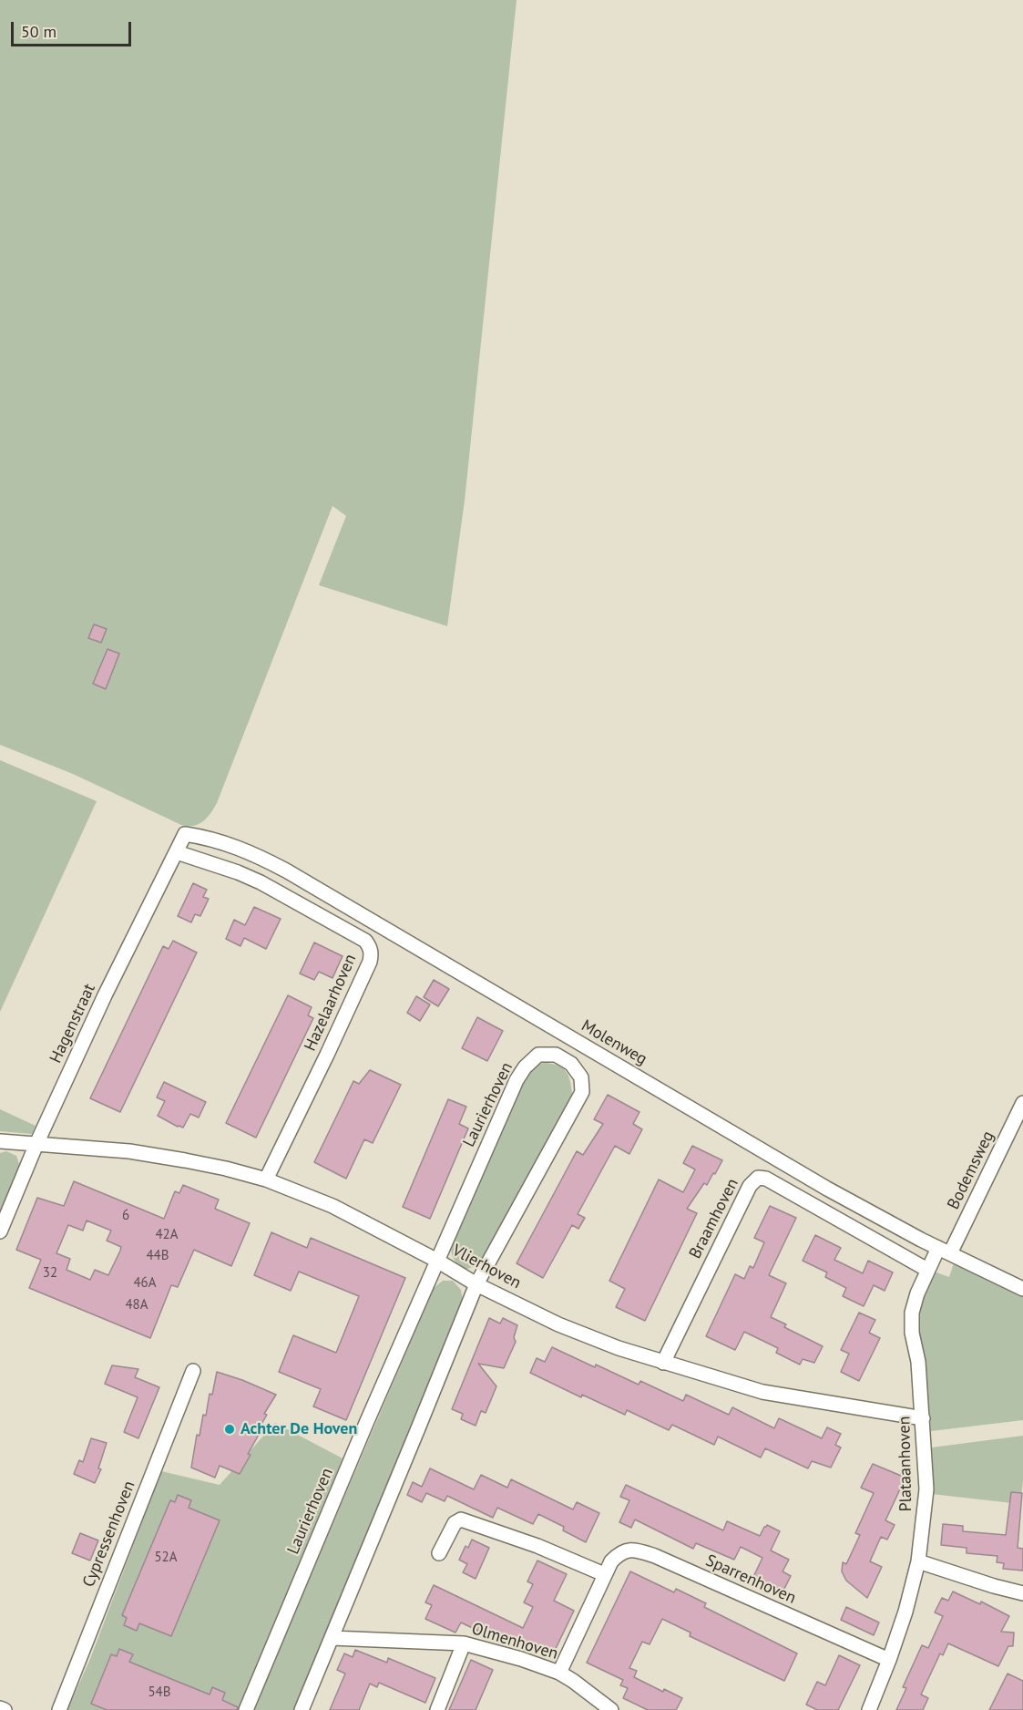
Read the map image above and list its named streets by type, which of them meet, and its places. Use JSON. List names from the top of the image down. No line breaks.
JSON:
{"streets":{"street":["Hazelaarhoven","Hagenstraat","Molenweg","Laurierhoven","Bodemsweg","Braamhoven","Vlierhoven","Plataanhoven","Cypressenhoven","Sparrenhoven","Olmenhoven"]},"crossings":[["Hazelaarhoven","Hagenstraat"],["Hazelaarhoven","Vlierhoven"],["Hagenstraat","Molenweg"],["Hagenstraat","Vlierhoven"],["Molenweg","Bodemsweg"],["Molenweg","Plataanhoven"],["Laurierhoven","Vlierhoven"],["Laurierhoven","Olmenhoven"],["Bodemsweg","Plataanhoven"],["Braamhoven","Vlierhoven"],["Braamhoven","Plataanhoven"],["Vlierhoven","Plataanhoven"],["Plataanhoven","Sparrenhoven"],["Sparrenhoven","Olmenhoven"]],"places":["Achter De Hoven"],"house_numbers":["6","42A","44B","32","46A","48A","52A","54B"],"scale_bar":"50 m"}
